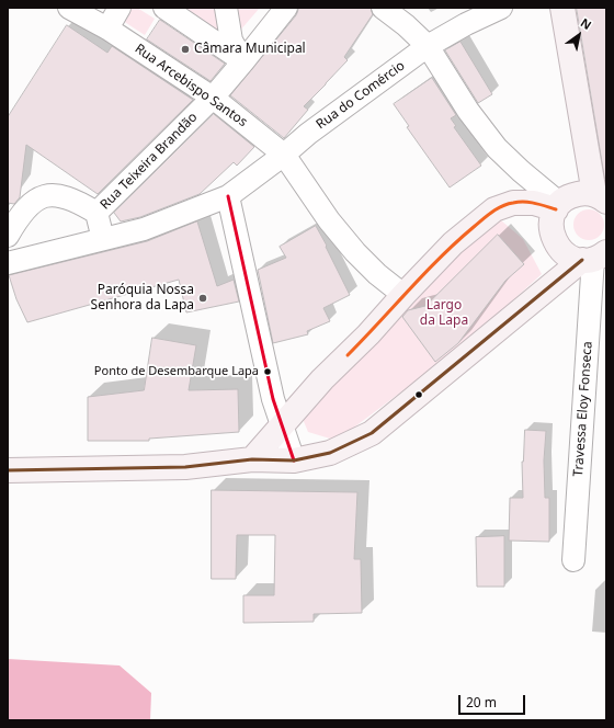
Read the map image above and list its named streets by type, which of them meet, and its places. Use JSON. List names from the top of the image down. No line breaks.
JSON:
{"streets":{"street":["Rua Arcebispo Santos","Rua do Comércio","Rua Teixeira Brandão","Travessa Eloy Fonseca"]},"crossings":[["Rua Arcebispo Santos","Rua do Comércio"],["Rua Arcebispo Santos","Rua Teixeira Brandão"],["Rua do Comércio","Rua Teixeira Brandão"]],"parks":["Largo da Lapa"],"places":["Câmara Municipal","Paróquia Nossa Senhora da Lapa","Ponto de Desembarque Lapa"],"scale_bar":"20 m","north":"top right"}
